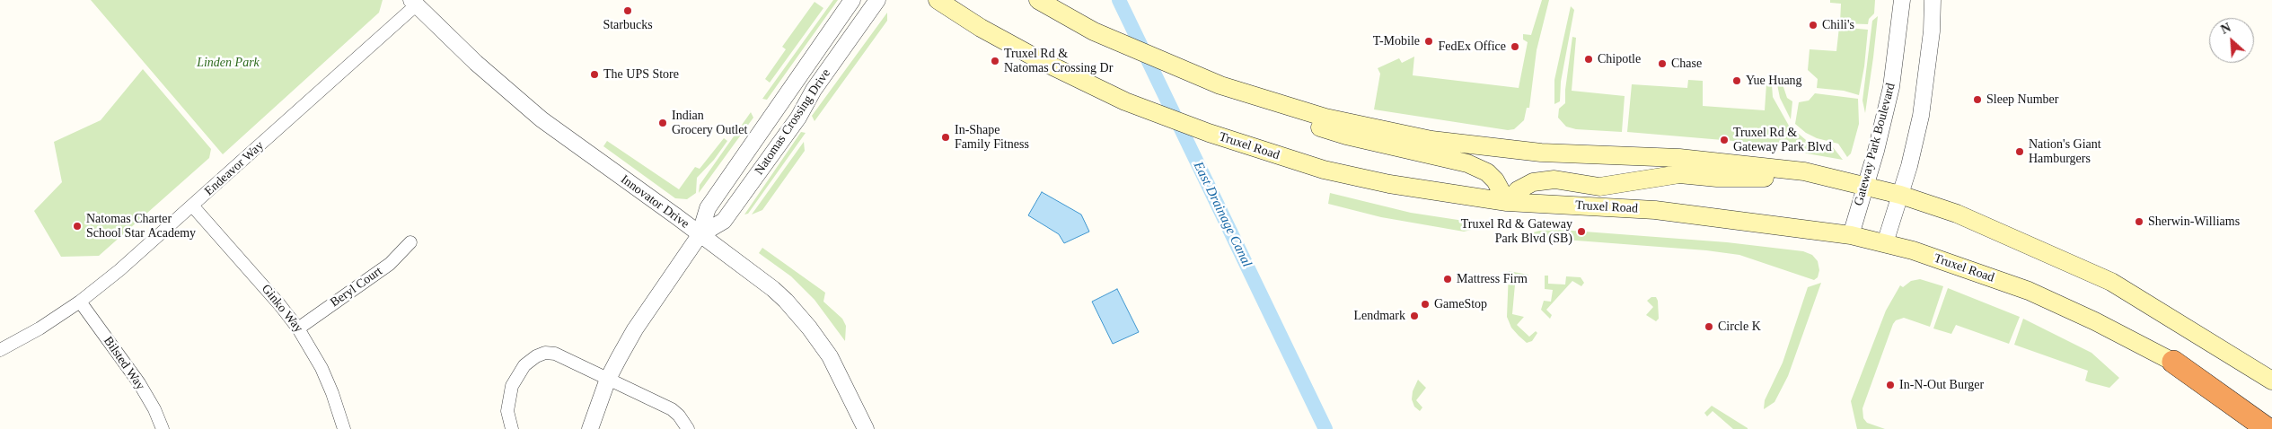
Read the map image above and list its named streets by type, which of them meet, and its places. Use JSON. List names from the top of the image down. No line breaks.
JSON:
{"streets":{"main road":["Truxel Road"],"street":["Natomas Crossing Drive","Gateway Park Boulevard","Endeavor Way","Innovator Drive","Beryl Court","Ginko Way","Bilsted Way"]},"crossings":[["Natomas Crossing Drive","Innovator Drive"],["Gateway Park Boulevard","Truxel Road"],["Endeavor Way","Innovator Drive"],["Endeavor Way","Ginko Way"],["Endeavor Way","Bilsted Way"],["Beryl Court","Ginko Way"]],"water":["East Drainage Canal"],"parks":["Linden Park"],"places":["Starbucks","Chili's","T-Mobile","FedEx Office","Chipotle","Truxel Rd & Natomas Crossing Dr","Chase","The UPS Store","Yue Huang","Sleep Number","Indian Grocery Outlet","In-Shape Family Fitness","Truxel Rd & Gateway Park Blvd","Nation's Giant Hamburgers","Sherwin-Williams","Natomas Charter School Star Academy","Truxel Rd & Gateway Park Blvd (SB)","Mattress Firm","GameStop","Lendmark","Circle K","In-N-Out Burger"],"north":"top left"}
